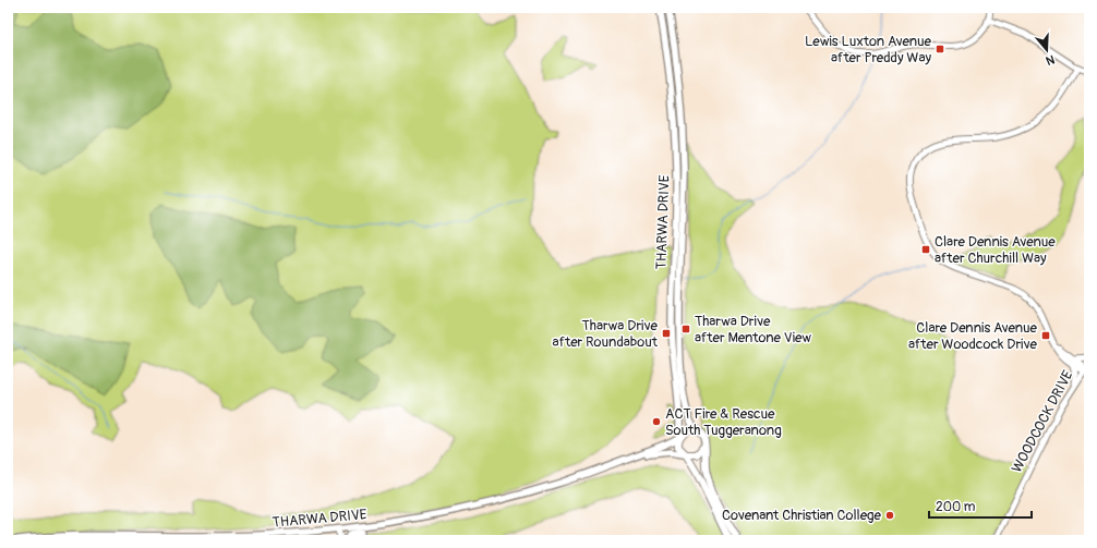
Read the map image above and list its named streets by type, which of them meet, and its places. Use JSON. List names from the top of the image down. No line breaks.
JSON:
{"streets":{"main road":["THARWA DRIVE"],"street":["WOODCOCK DRIVE"]},"places":{"transit":["Lewis Luxton Avenue after Preddy Way","Clare Dennis Avenue after Churchill Way","Tharwa Drive after Mentone View","Tharwa Drive after Roundabout","Clare Dennis Avenue after Woodcock Drive"],"other":["ACT Fire & Rescue South Tuggeranong","Covenant Christian College"]},"scale_bar":"200 m","north":"bottom"}
